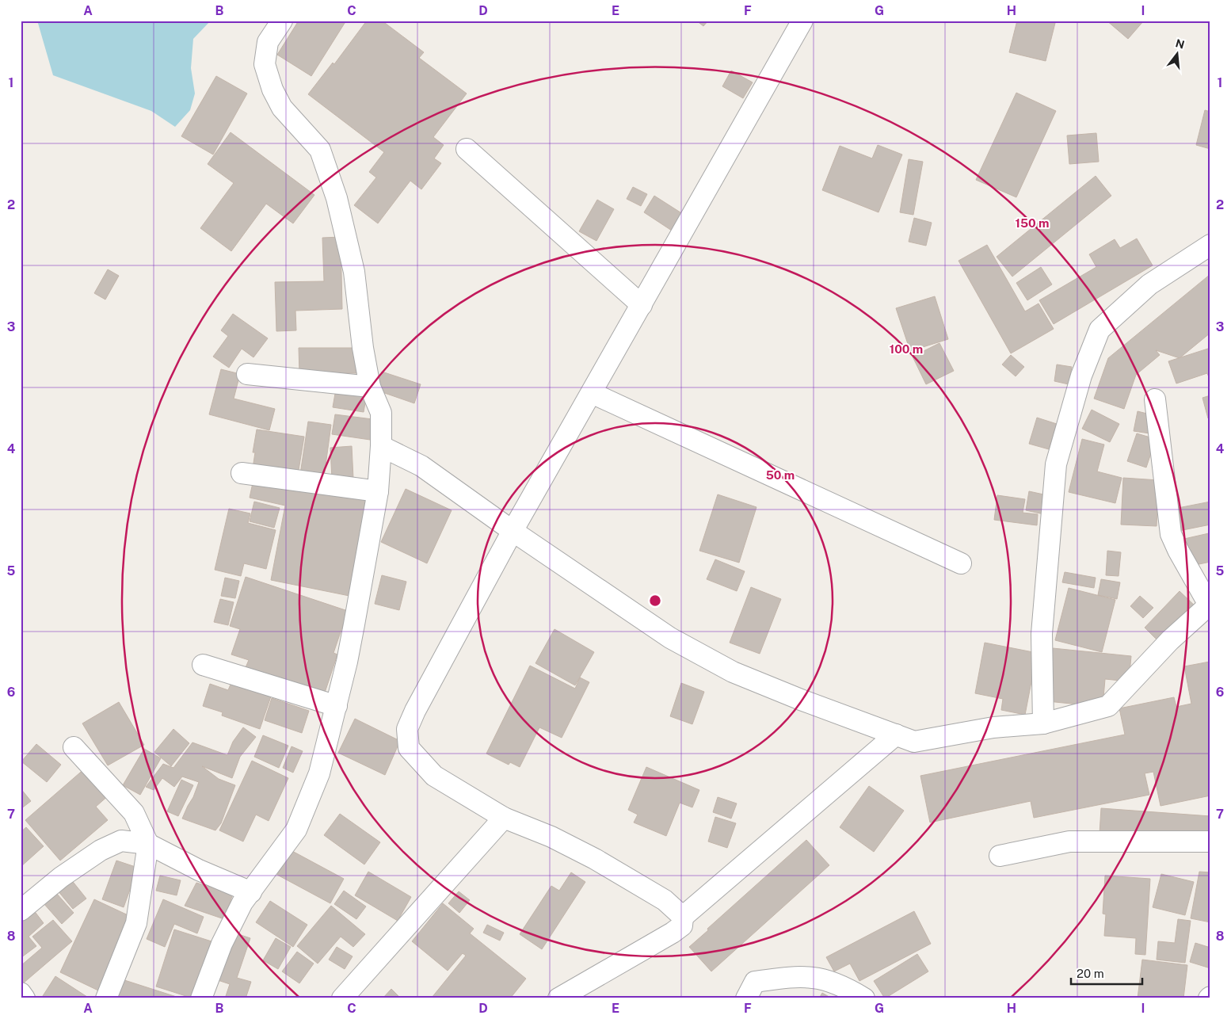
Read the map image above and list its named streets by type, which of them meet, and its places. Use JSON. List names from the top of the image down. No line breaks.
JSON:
{"scale_bar":"20 m","north":"top","grid":{"columns":["A","B","C","D","E","F","G","H","I"],"rows":["1","2","3","4","5","6","7","8"]},"rings":["150 m","100 m","50 m"]}
